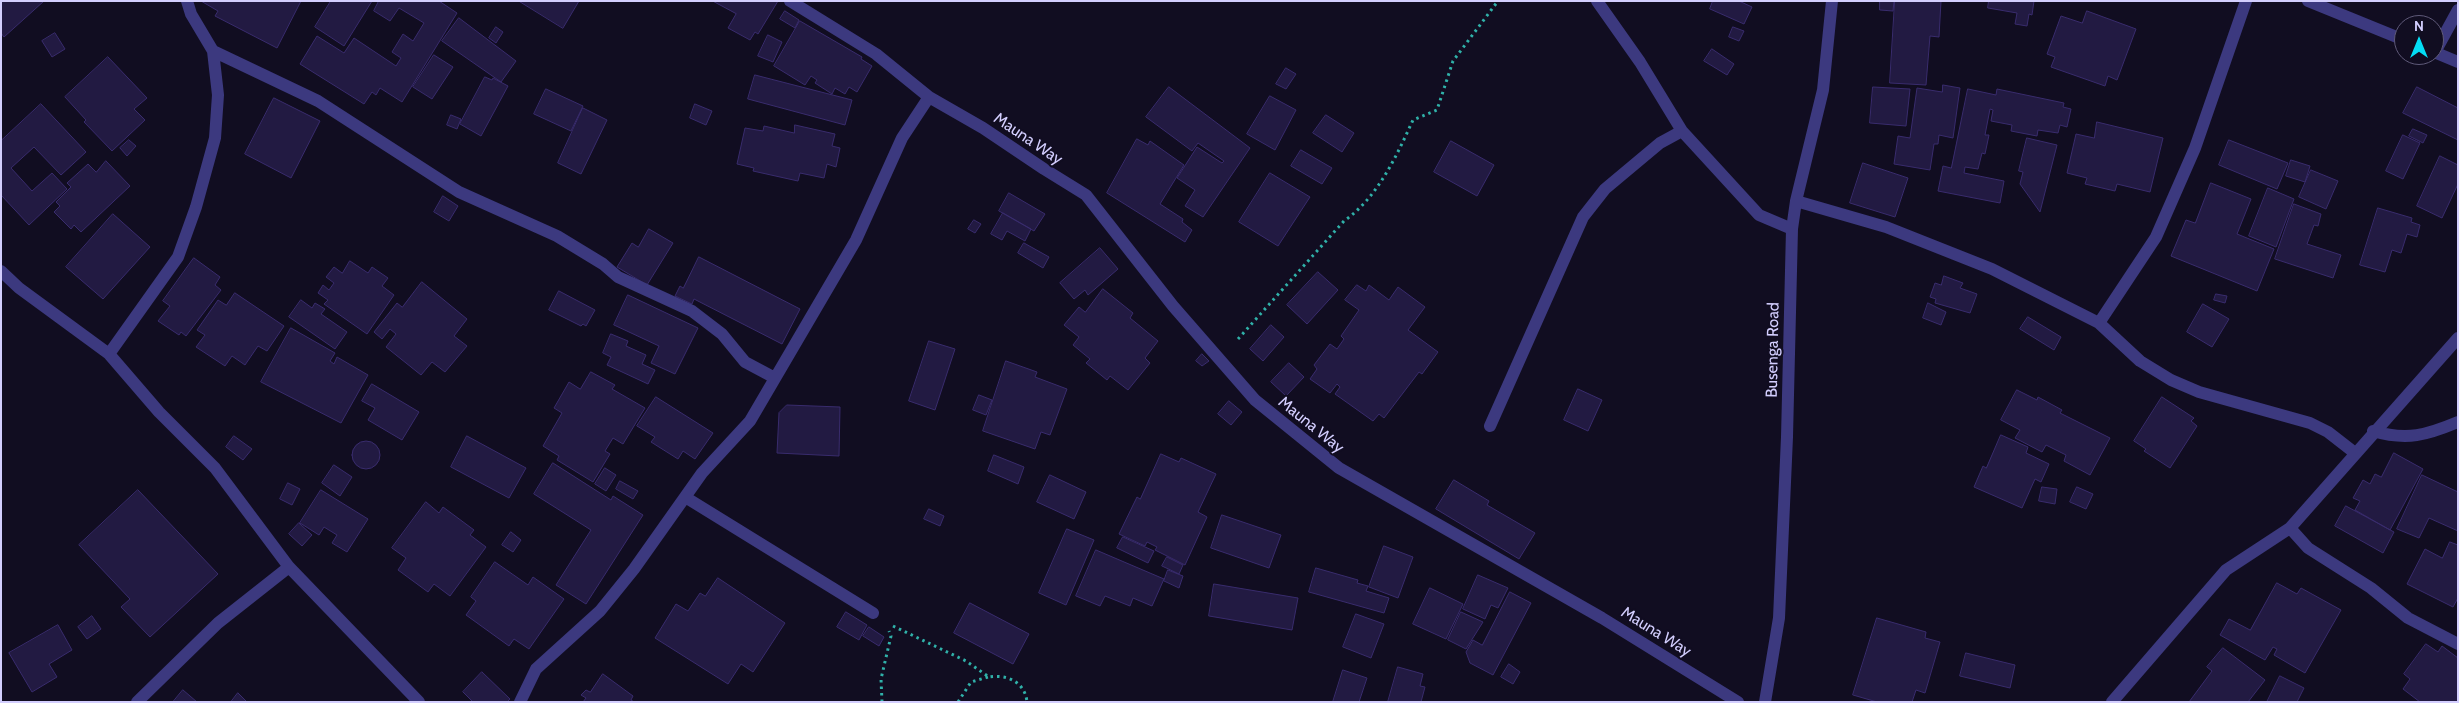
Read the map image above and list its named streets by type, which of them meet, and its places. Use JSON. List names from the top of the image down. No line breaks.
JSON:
{"streets":{"street":["Mauna Way","Busenga Road"]},"north":"top"}
